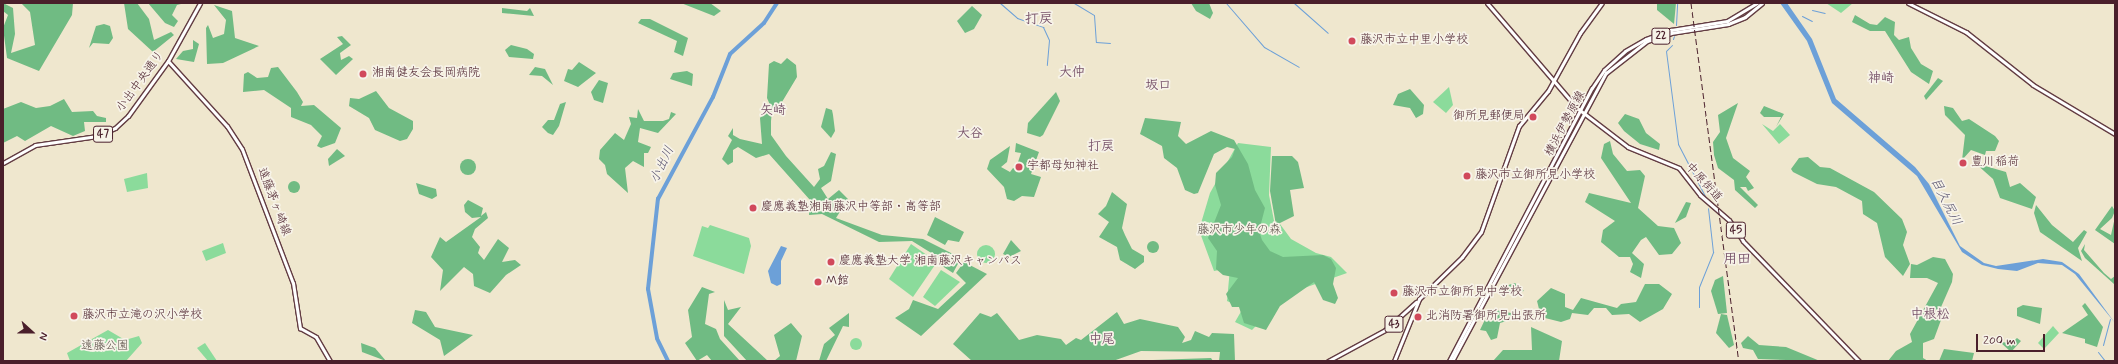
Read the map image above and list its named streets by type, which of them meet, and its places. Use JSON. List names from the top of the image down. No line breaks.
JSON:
{"streets":{"main road":["22","小出中央通り","横浜伊勢原線","47","中原街道","遠藤茅ヶ崎線","45","43"]},"crossings":[["小出中央通り","遠藤茅ヶ崎線"],["横浜伊勢原線","中原街道"]],"districts":["打戻","大仲","神崎","坂口","矢崎","大谷","打戻","用田","中根松","中尾"],"water":["小出川","目久尻川"],"parks":["藤沢市少年の森","遠藤公園"],"places":["藤沢市立中里小学校","湘南健友会長岡病院","御所見郵便局","豊川稲荷","宇都母知神社","藤沢市立御所見小学校","慶應義塾湘南藤沢中等部・高等部","慶應義塾大学 湘南藤沢キャンパス","Μ館","藤沢市立御所見中学校","藤沢市立滝の沢小学校","北消防署御所見出張所"],"scale_bar":"200 m","north":"right"}
